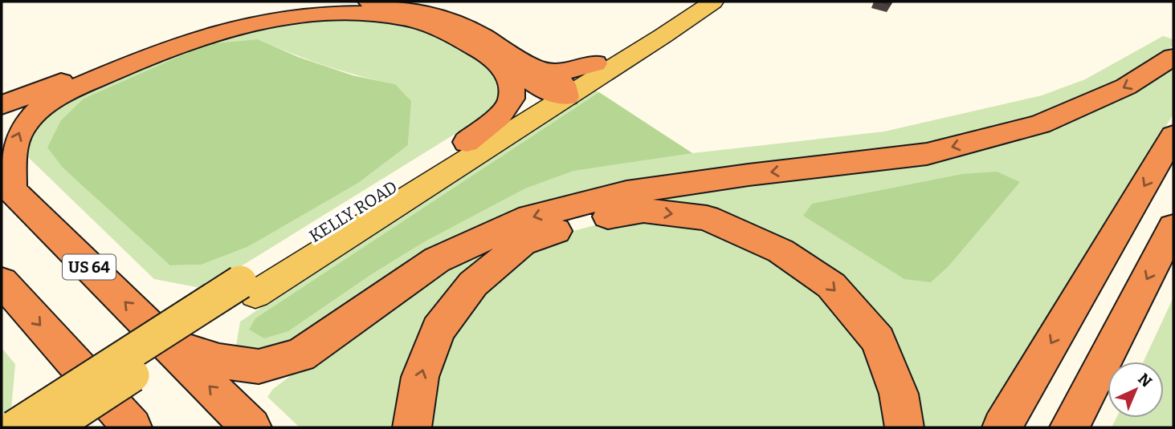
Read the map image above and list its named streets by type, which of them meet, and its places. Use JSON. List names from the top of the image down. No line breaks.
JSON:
{"streets":{"highway":["US 64"],"main road":["KELLY ROAD"]},"north":"top right"}
